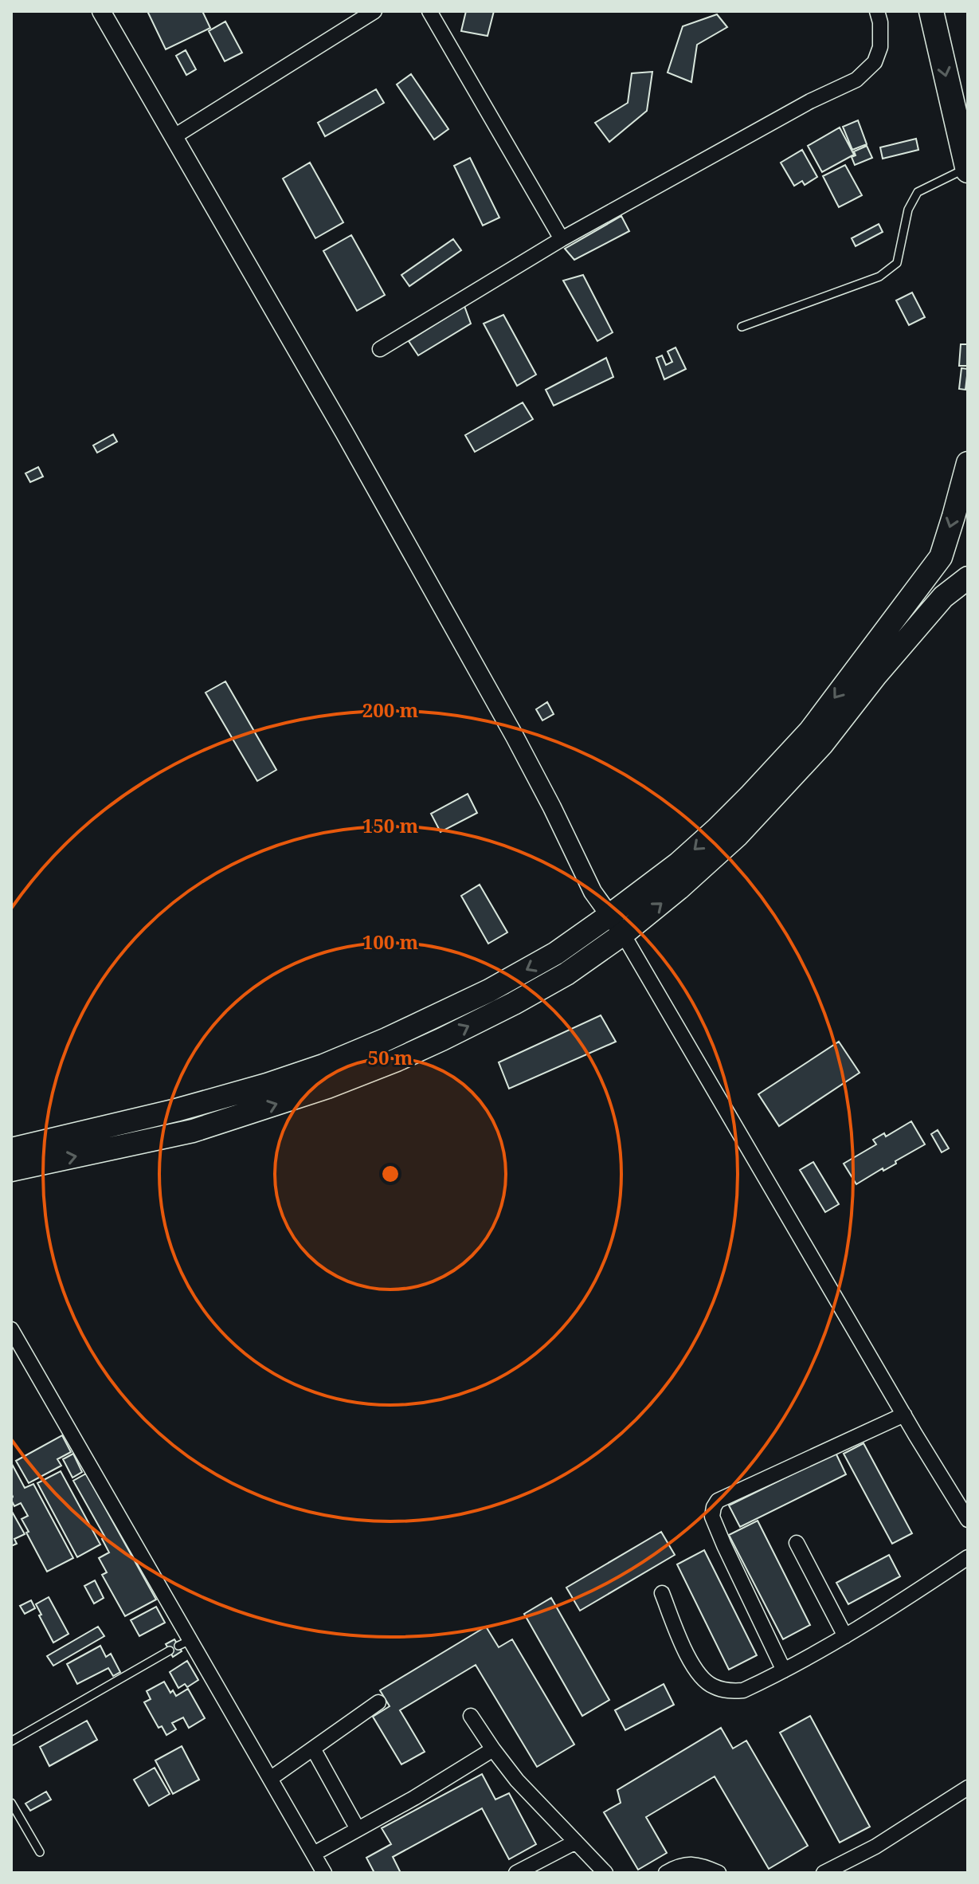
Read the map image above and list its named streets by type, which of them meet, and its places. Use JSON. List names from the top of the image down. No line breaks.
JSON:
{"rings":["200 m","150 m","100 m","50 m"]}
